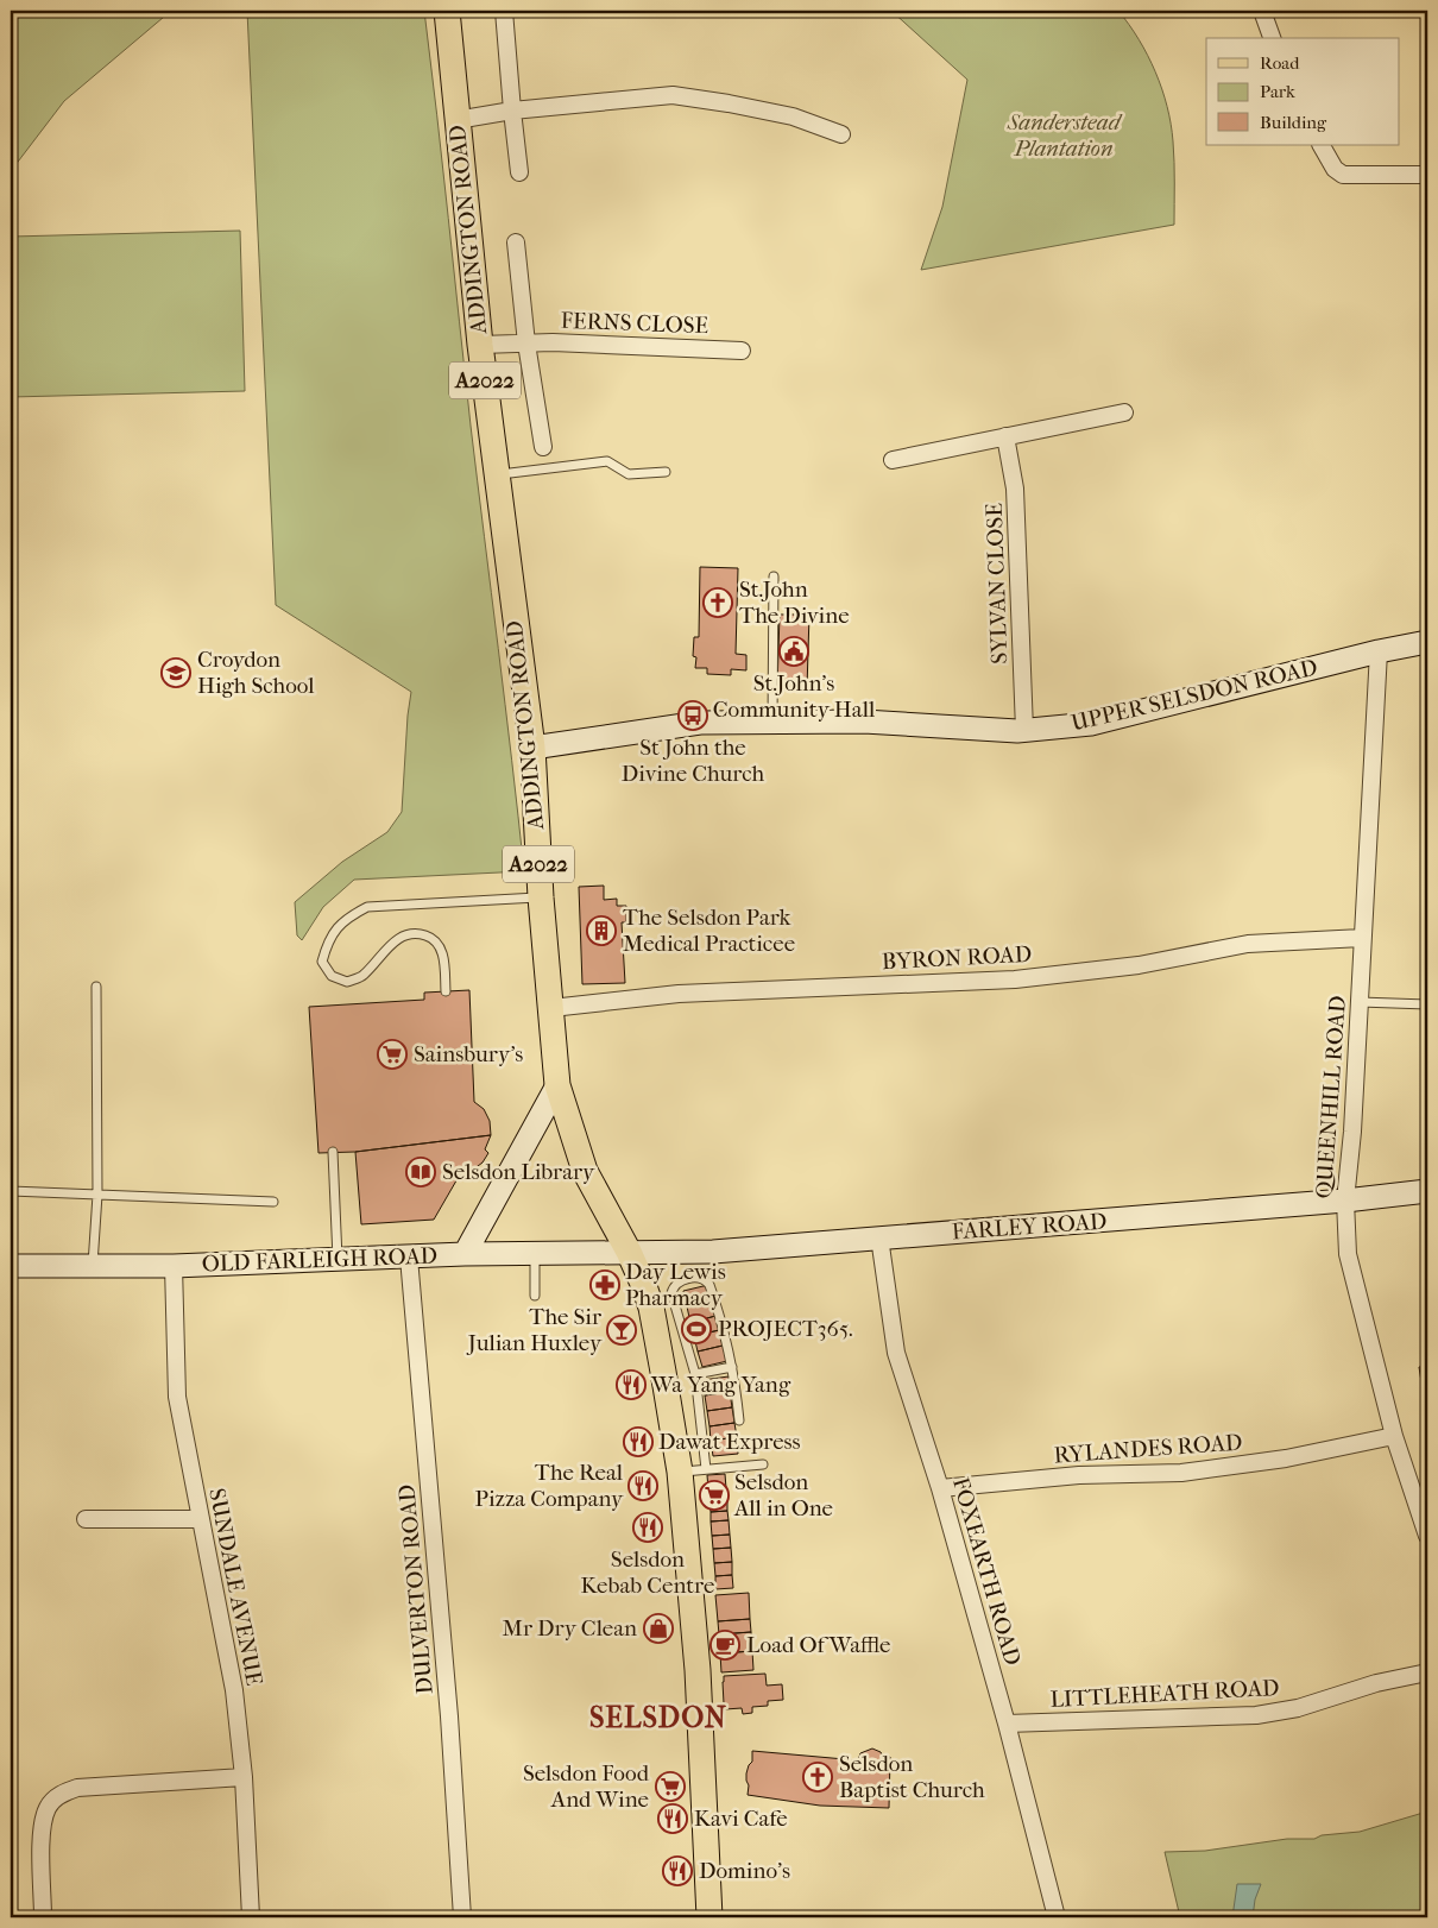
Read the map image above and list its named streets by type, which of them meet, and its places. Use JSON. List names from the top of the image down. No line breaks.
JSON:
{"streets":{"main road":["ADDINGTON ROAD","A2022"],"street":["FERNS CLOSE","SYLVAN CLOSE","UPPER SELSDON ROAD","BYRON ROAD","QUEENHILL ROAD","FARLEY ROAD","OLD FARLEIGH ROAD","RYLANDES ROAD","FOXEARTH ROAD","SUNDALE AVENUE","DULVERTON ROAD","LITTLEHEATH ROAD"]},"crossings":[["ADDINGTON ROAD","FERNS CLOSE"],["ADDINGTON ROAD","UPPER SELSDON ROAD"],["ADDINGTON ROAD","BYRON ROAD"],["ADDINGTON ROAD","FARLEY ROAD"],["ADDINGTON ROAD","OLD FARLEIGH ROAD"],["SYLVAN CLOSE","UPPER SELSDON ROAD"],["UPPER SELSDON ROAD","QUEENHILL ROAD"],["BYRON ROAD","QUEENHILL ROAD"],["QUEENHILL ROAD","FARLEY ROAD"],["QUEENHILL ROAD","RYLANDES ROAD"],["FARLEY ROAD","OLD FARLEIGH ROAD"],["FARLEY ROAD","FOXEARTH ROAD"],["OLD FARLEIGH ROAD","SUNDALE AVENUE"],["OLD FARLEIGH ROAD","DULVERTON ROAD"],["RYLANDES ROAD","FOXEARTH ROAD"],["FOXEARTH ROAD","LITTLEHEATH ROAD"]],"districts":["SELSDON"],"parks":["Sanderstead Plantation"],"places":{"church":["St.John The Divine","Selsdon Baptist Church"],"public building":["St.John's Community Hall"],"school or university":["Croydon High School"],"bus stop":["St John the Divine Church"],"building":["The Selsdon Park Medical Practicee"],"supermarket":["Sainsbury's","Selsdon All in One","Selsdon Food And Wine"],"library":["Selsdon Library"],"pharmacy":["Day Lewis Pharmacy"],"sports":["PROJECT365."],"bar":["The Sir Julian Huxley"],"restaurant":["Wa Yang Yang","Dawat Express","The Real Pizza Company","Selsdon Kebab Centre","Kavi Cafe","Domino's"],"shop":["Mr Dry Clean"],"cafe":["Load Of Waffle"]},"legend":["Road","Park","Building"]}
